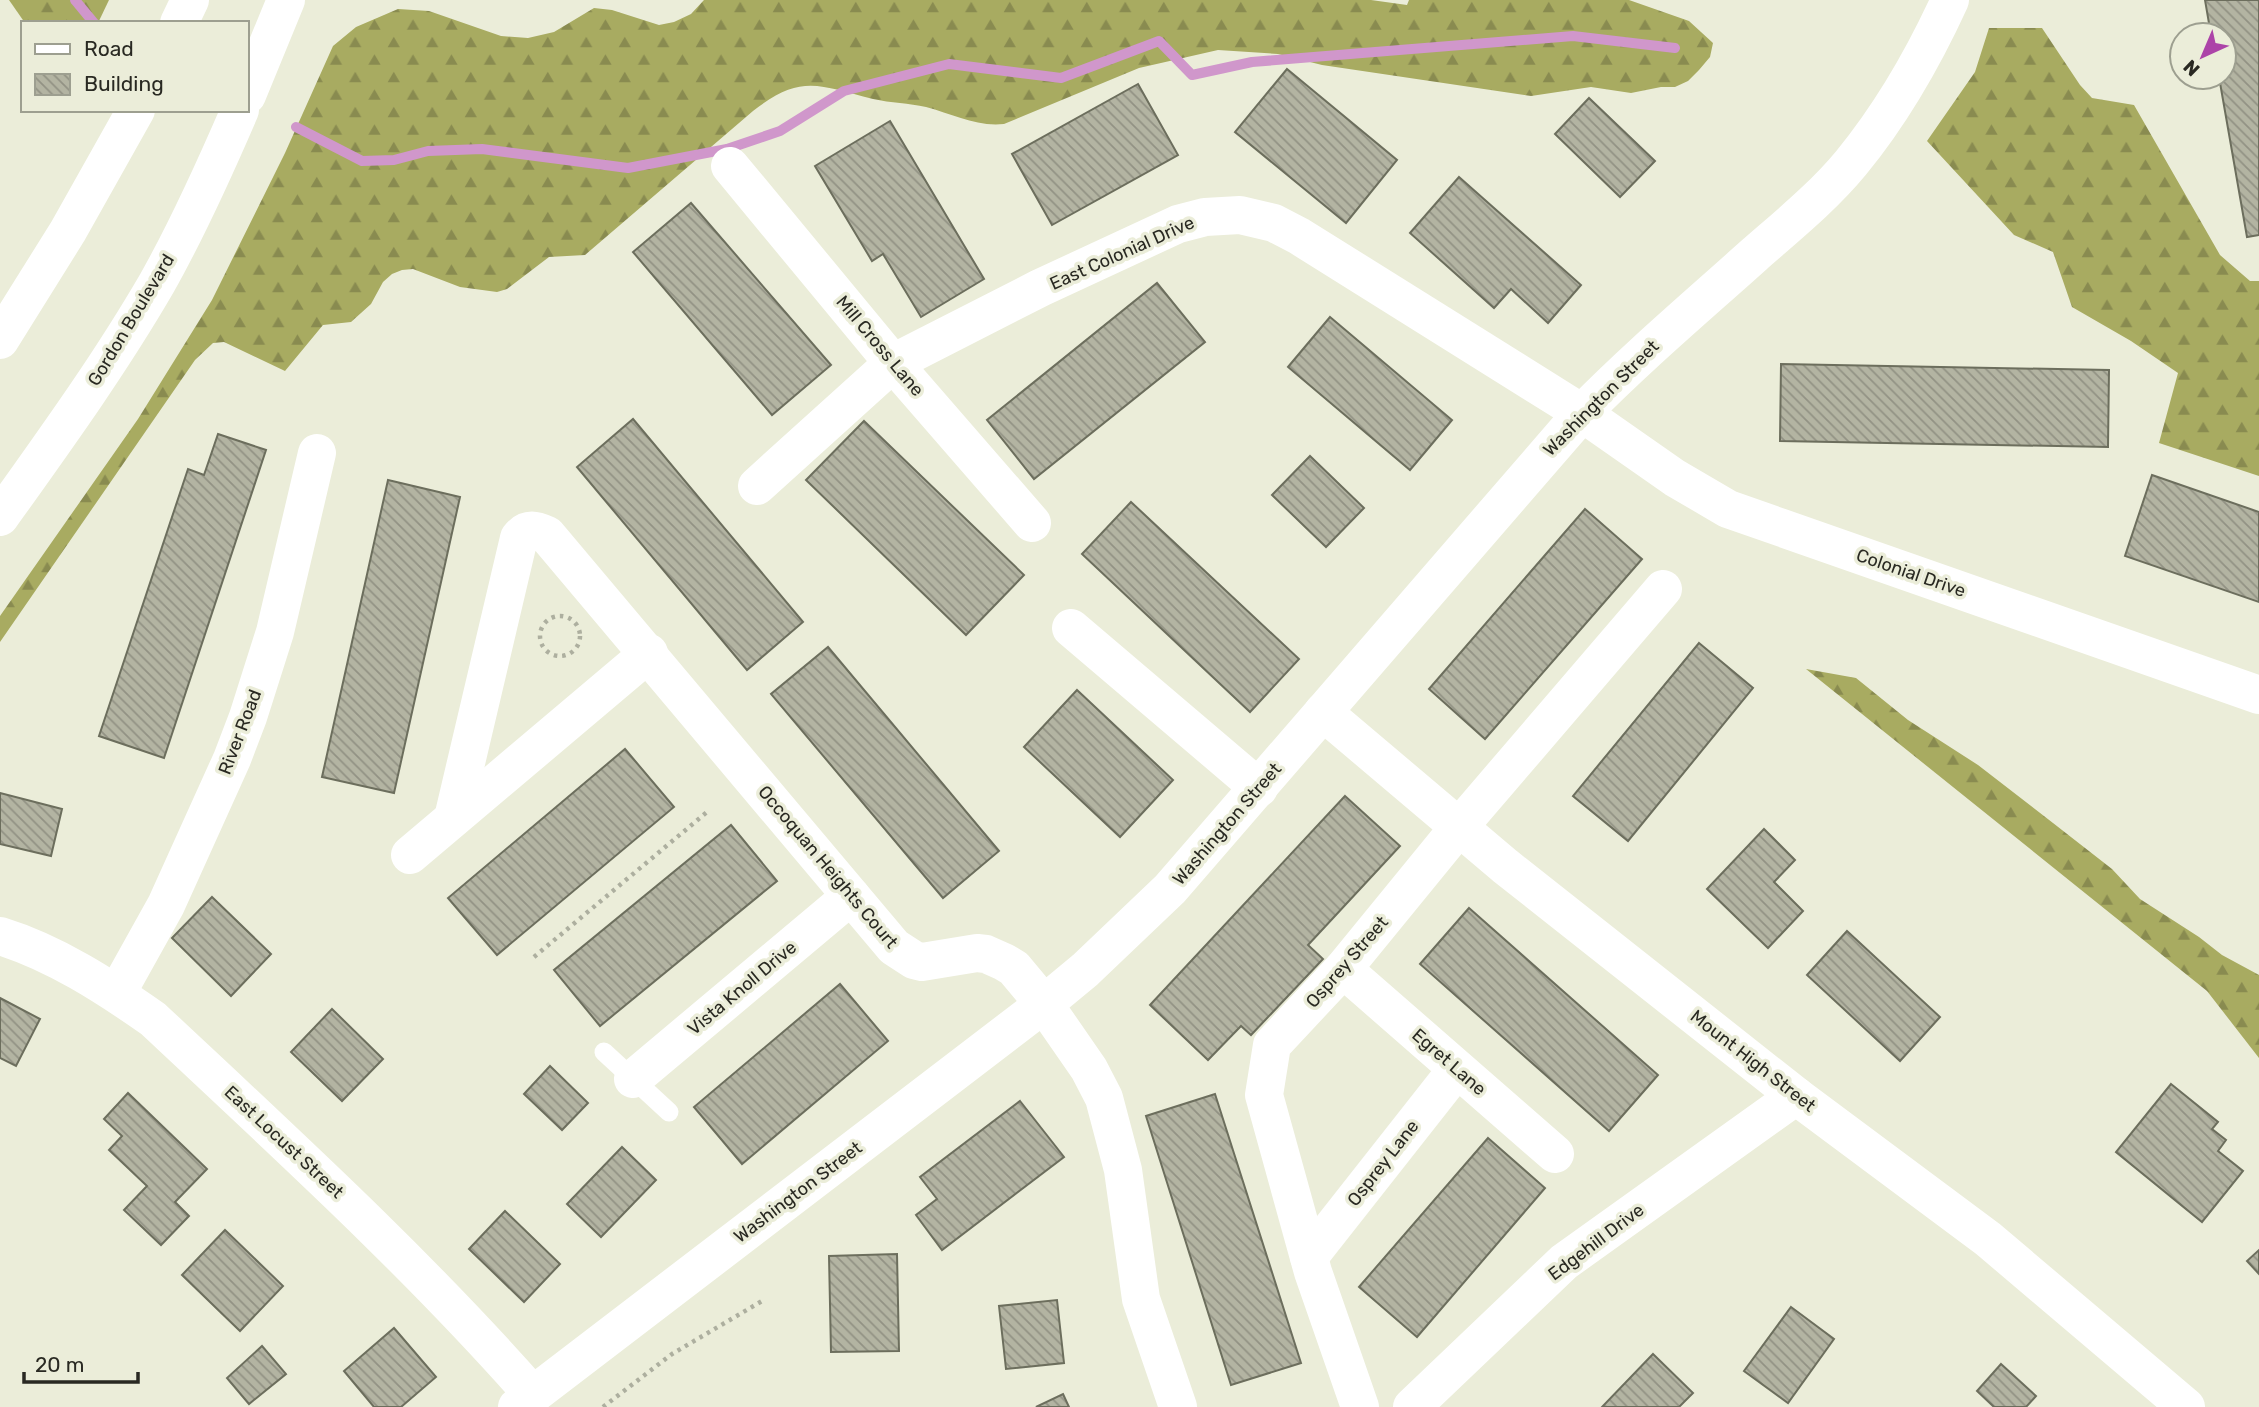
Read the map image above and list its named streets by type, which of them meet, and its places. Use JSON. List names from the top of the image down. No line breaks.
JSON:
{"streets":{"main road":["East Colonial Drive","Gordon Boulevard","Mill Cross Lane","Washington Street","Colonial Drive","River Road","Occoquan Heights Court","Osprey Street","Vista Knoll Drive","Mount High Street","Egret Lane","East Locust Street","Osprey Lane","Edgehill Drive"]},"crossings":[["East Colonial Drive","Mill Cross Lane"],["East Colonial Drive","Washington Street"],["East Colonial Drive","Colonial Drive"],["Washington Street","Colonial Drive"],["Washington Street","Occoquan Heights Court"],["Washington Street","Mount High Street"],["Washington Street","East Locust Street"],["River Road","East Locust Street"],["Occoquan Heights Court","Vista Knoll Drive"],["Osprey Street","Mount High Street"],["Osprey Street","Egret Lane"],["Osprey Street","Osprey Lane"],["Mount High Street","Edgehill Drive"],["Egret Lane","Osprey Lane"]],"legend":["Road","Building"],"scale_bar":"20 m","north":"bottom left"}
